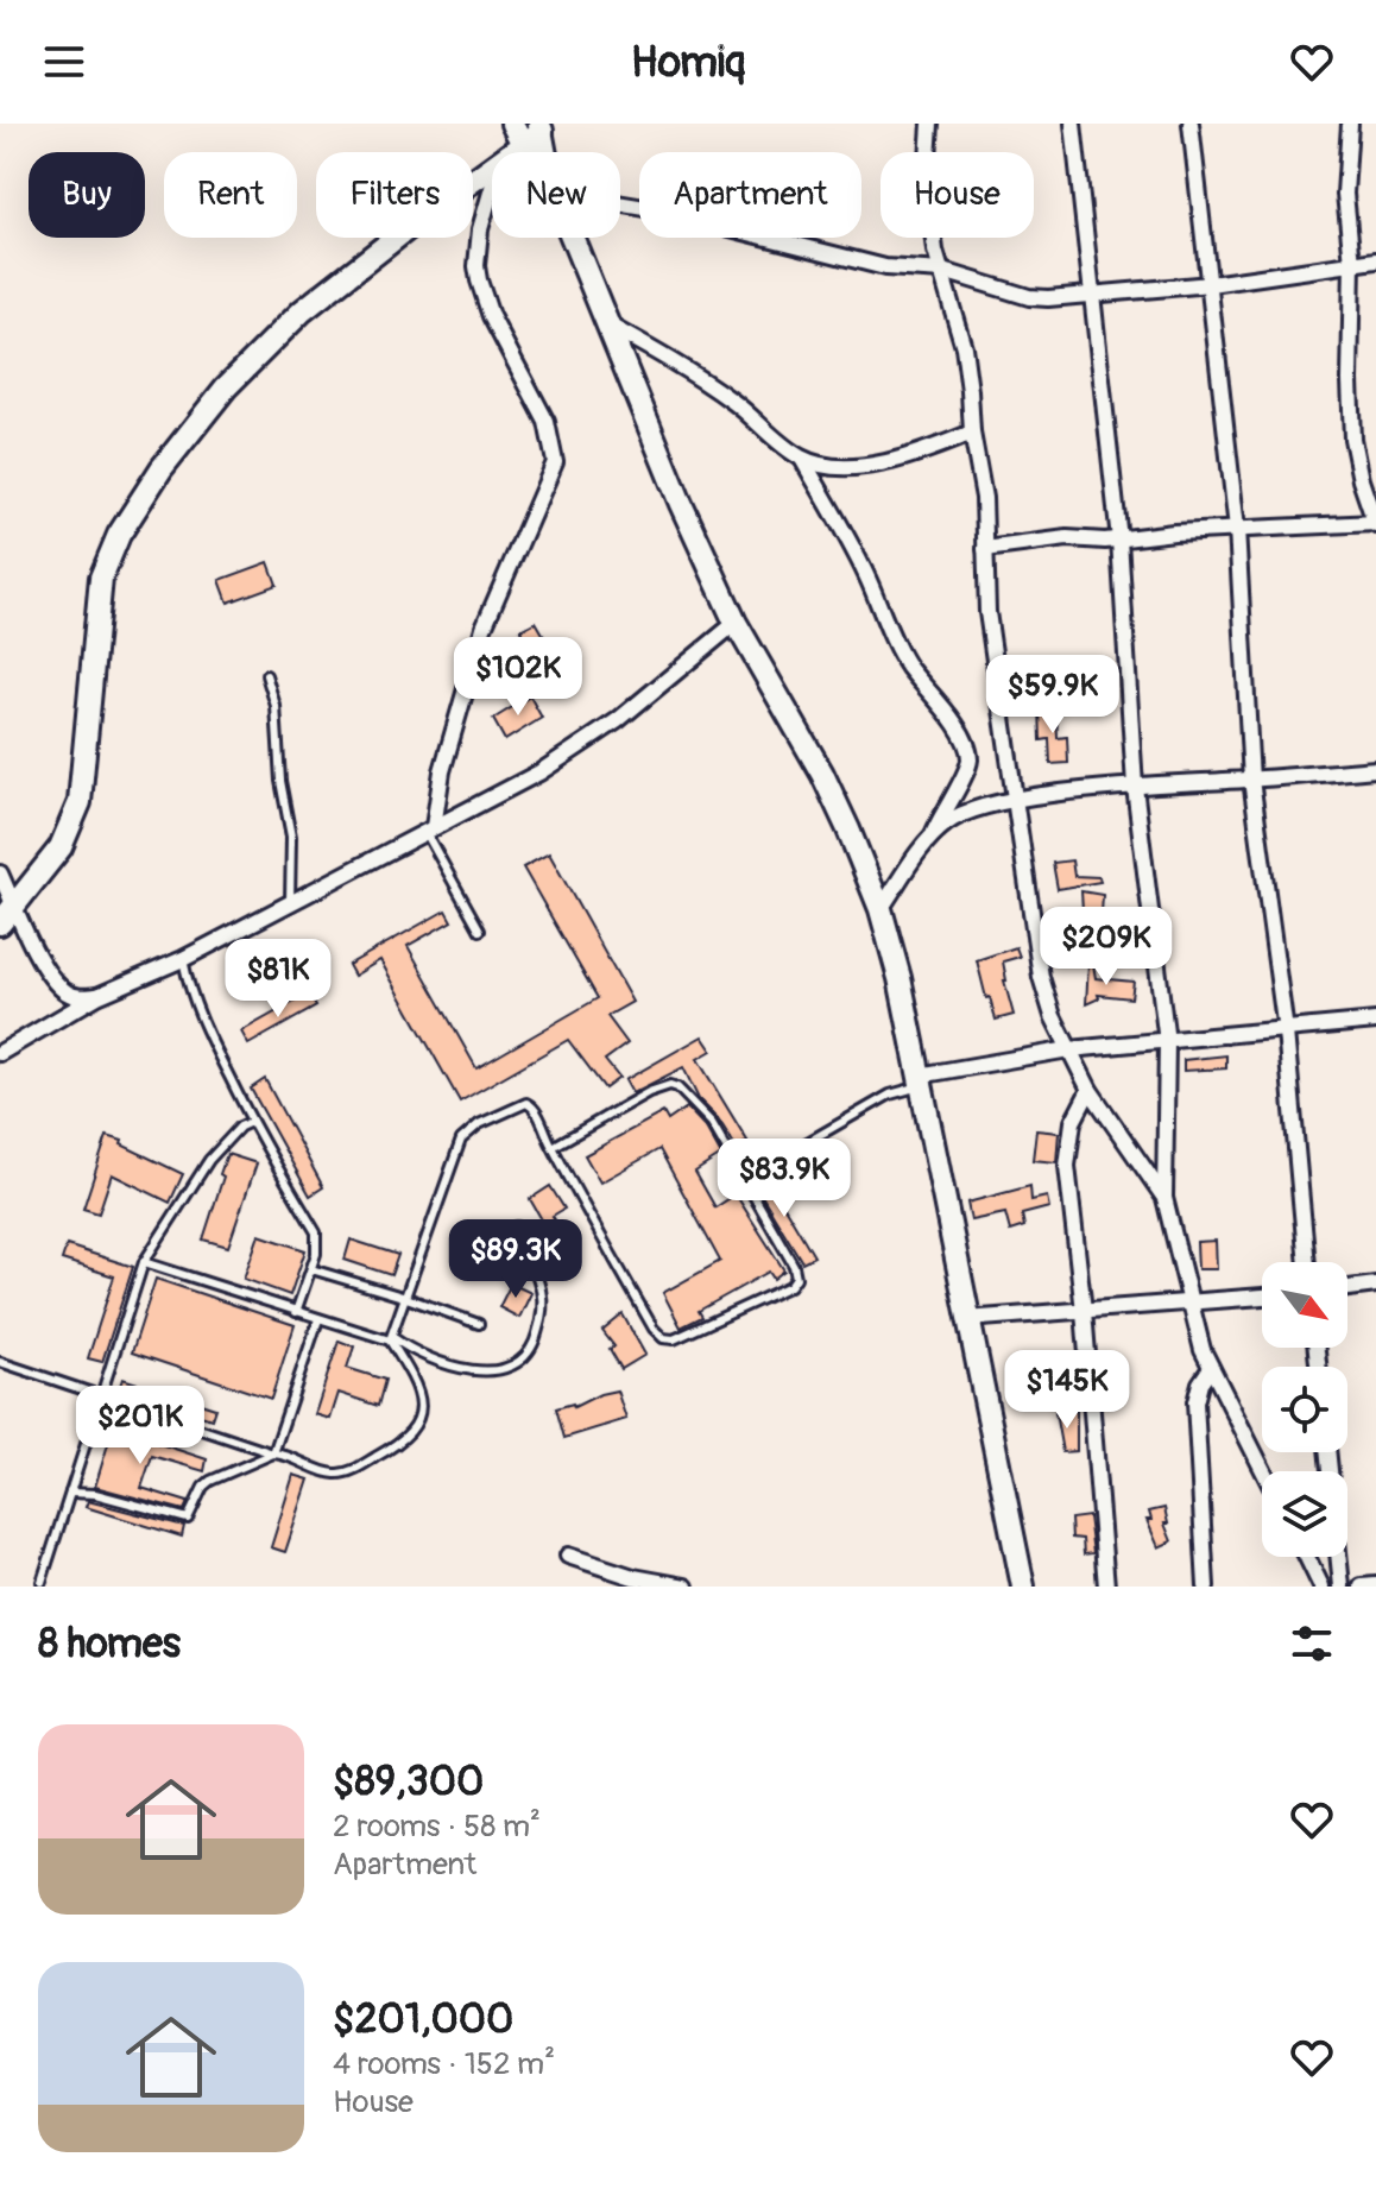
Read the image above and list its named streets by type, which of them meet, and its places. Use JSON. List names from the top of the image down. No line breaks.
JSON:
{"north":"bottom right","page":{"header":"Homiq","chip":["Buy","Rent","Filters","New","Apartment","House"],"price":["$102K","$59.9K","$209K","$81K","$83.9K","$89.3K","$145K","$201K"],"heading":"8 homes","list":[{"name":"$89,300","note":"2 rooms · 58 m² · Apartment"},{"name":"$201,000","note":"4 rooms · 152 m² · House"}]}}
